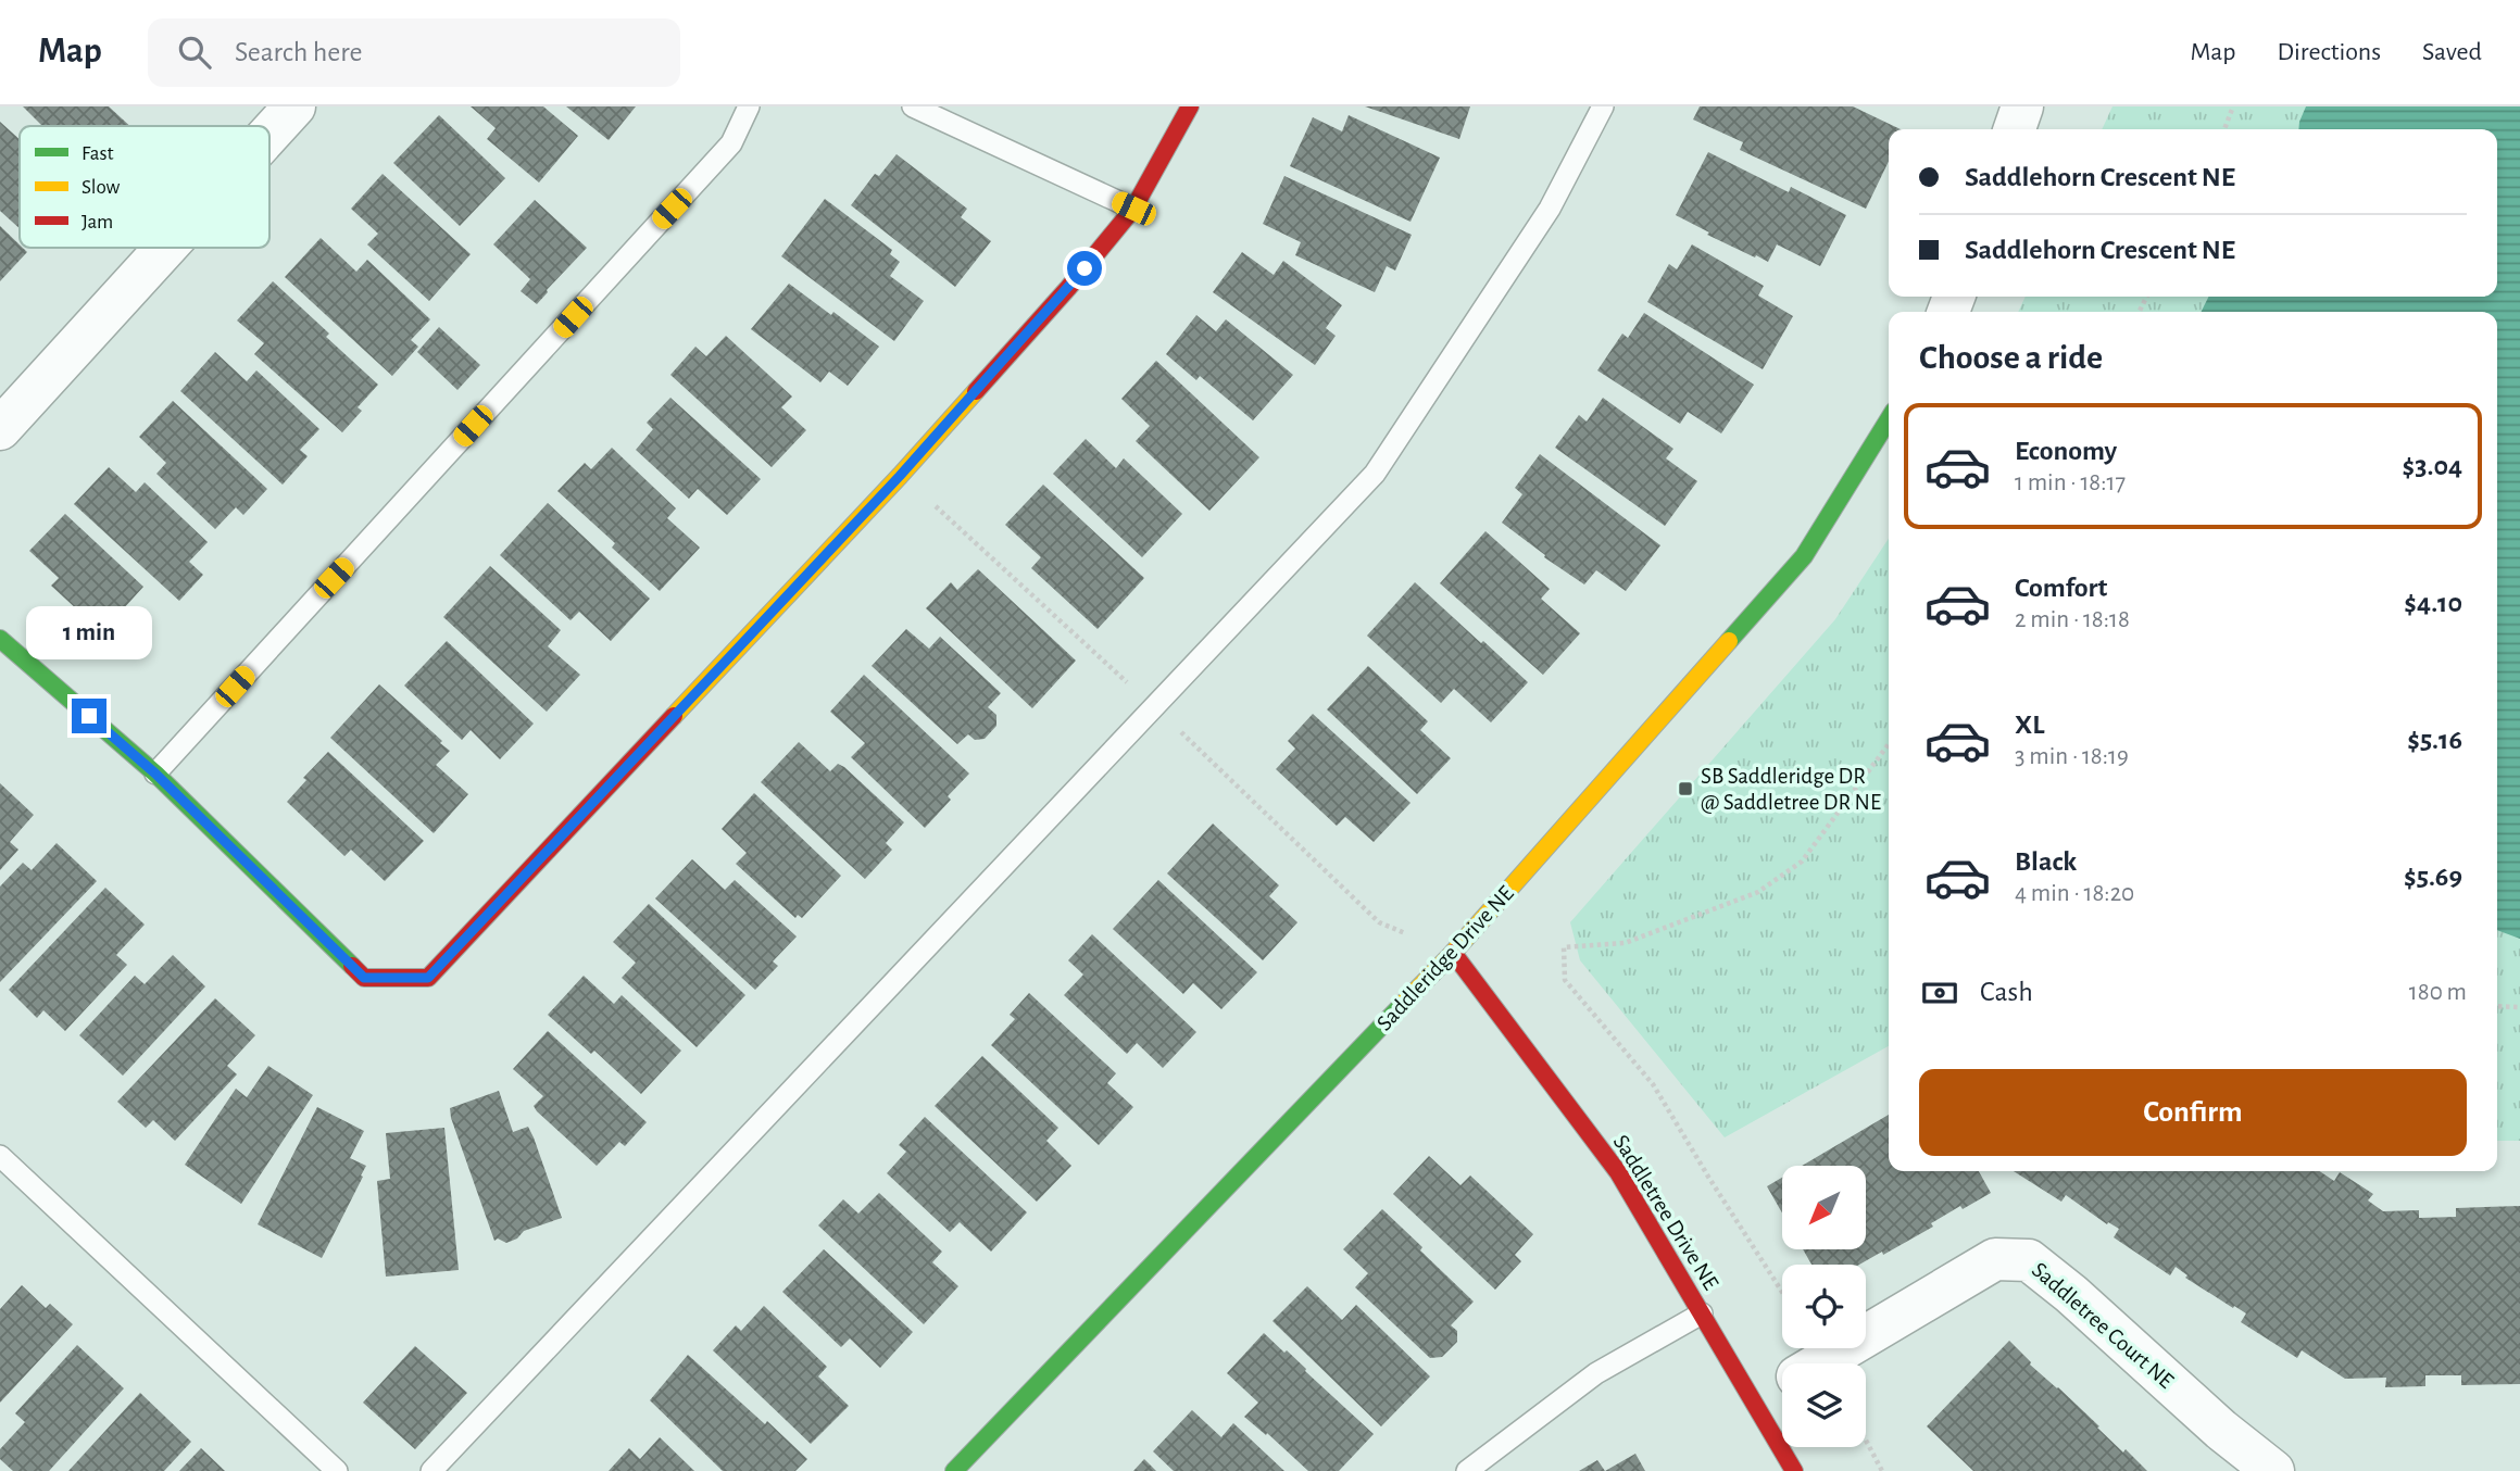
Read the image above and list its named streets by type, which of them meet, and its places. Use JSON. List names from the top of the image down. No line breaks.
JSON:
{"streets":{"street":["Saddleridge Drive NE","Saddletree Drive NE","Saddletree Court NE"]},"crossings":[["Saddleridge Drive NE","Saddletree Drive NE"],["Saddletree Drive NE","Saddletree Court NE"]],"places":{"transit":["SB Saddleridge DR @ Saddletree DR NE"]},"legend":["Fast","Slow","Jam"],"north":"bottom left","page":{"header":"Map","search":"Search here","nav":["Map","Directions","Saved"],"banner":["Saddlehorn Crescent NE","Saddlehorn Crescent NE"],"heading":"Choose a ride","list":[{"name":"Economy","note":"1 min · 18:17","value":"$3.04"},{"name":"Comfort","note":"2 min · 18:18","value":"$4.10"},{"name":"XL","note":"3 min · 18:19","value":"$5.16"},{"name":"Black","note":"4 min · 18:20","value":"$5.69"}],"bubble":"1 min","pay":["Cash","180 m"],"buttons":"Confirm"}}
